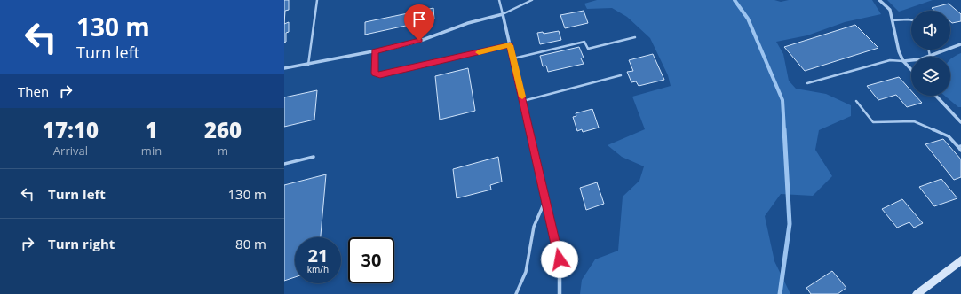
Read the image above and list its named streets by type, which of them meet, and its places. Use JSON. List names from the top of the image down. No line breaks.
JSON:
{"page":{"turn":["130 m","Turn left"],"then":"Then","eta":["17:10","Arrival","1","min","260","m"],"list":[{"name":"Turn left","value":"130 m"},{"name":"Turn right","value":"80 m"}],"speed":"21 km/h","limit":"30"}}
